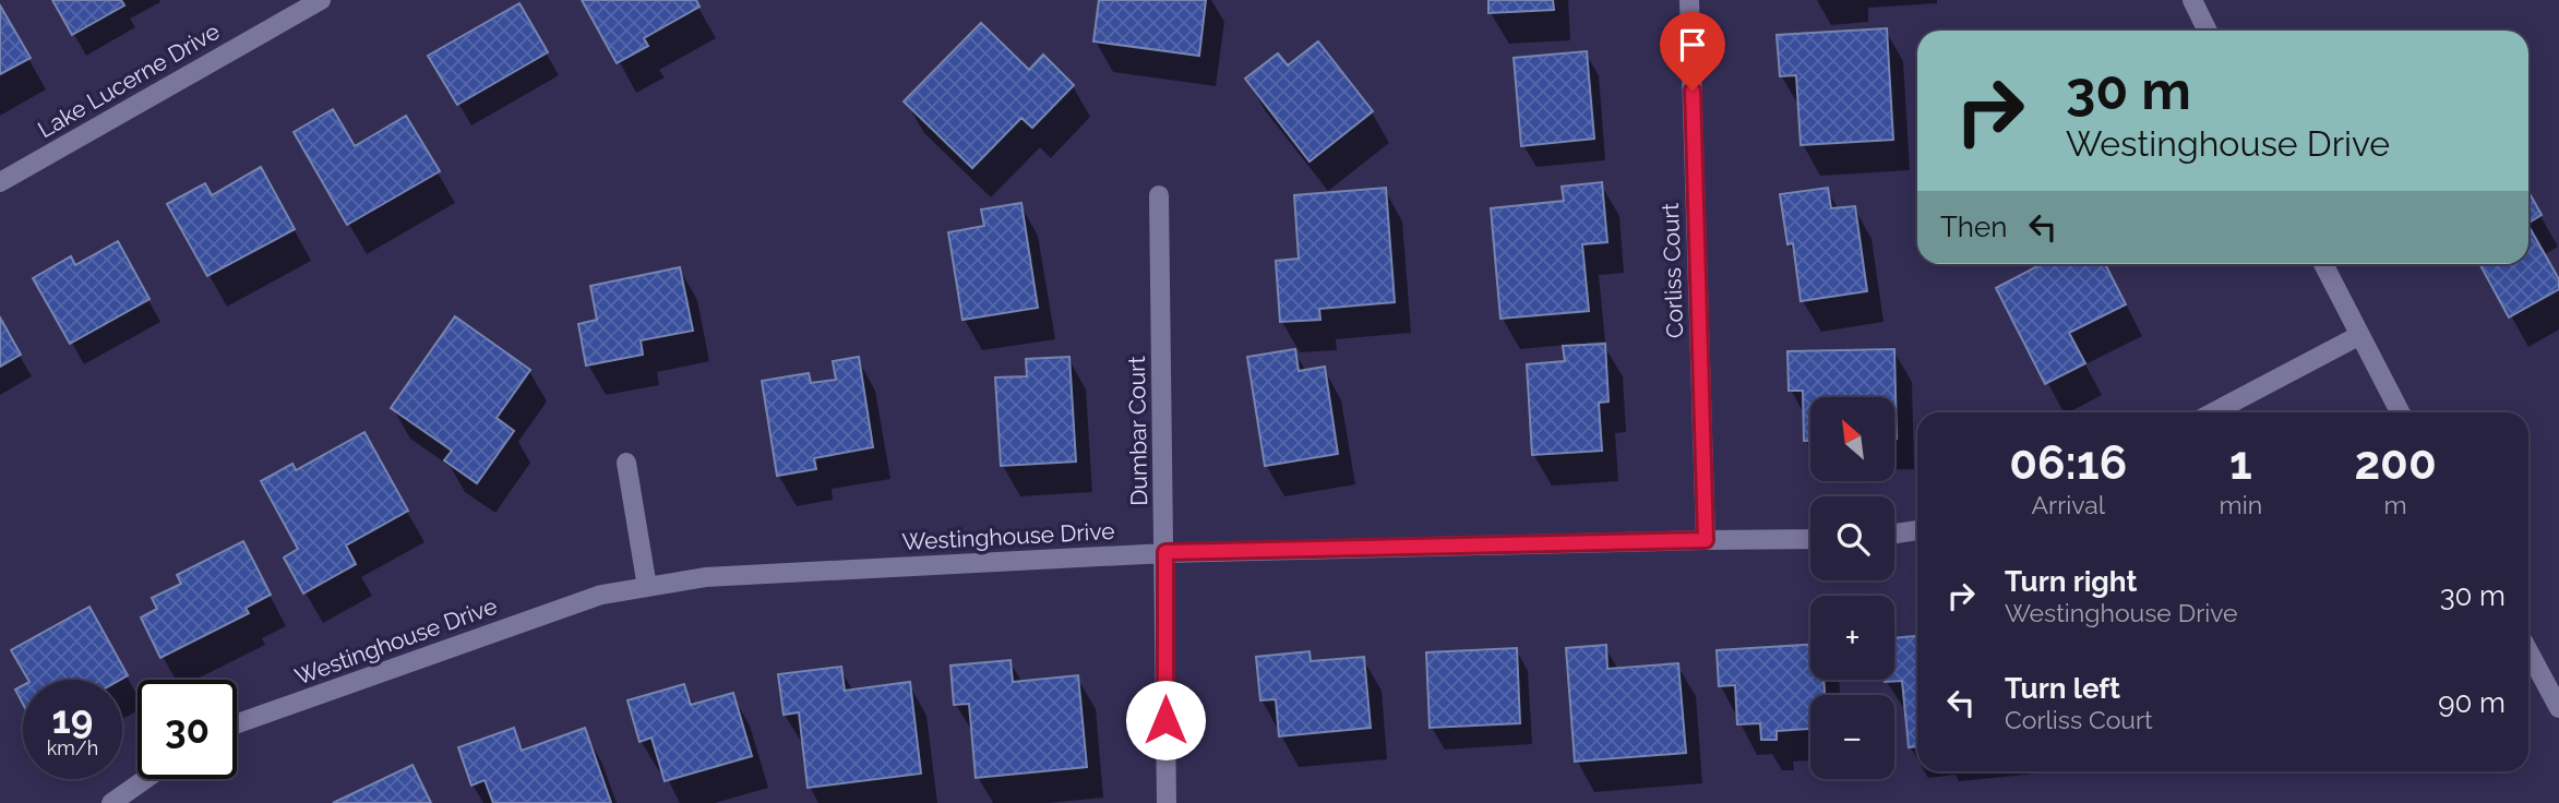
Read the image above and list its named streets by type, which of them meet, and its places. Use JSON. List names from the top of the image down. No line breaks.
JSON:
{"streets":{"street":["Lake Lucerne Drive","Corliss Court","Dumbar Court","Westinghouse Drive"]},"crossings":[["Corliss Court","Westinghouse Drive"],["Dumbar Court","Westinghouse Drive"]],"north":"top left","page":{"turn":["30 m","Westinghouse Drive"],"then":"Then","map_buttons":["+","−"],"eta":["06:16","Arrival","1","min","200","m"],"list":[{"name":"Turn right","note":"Westinghouse Drive","value":"30 m"},{"name":"Turn left","note":"Corliss Court","value":"90 m"}],"speed":"19 km/h","limit":"30"}}
